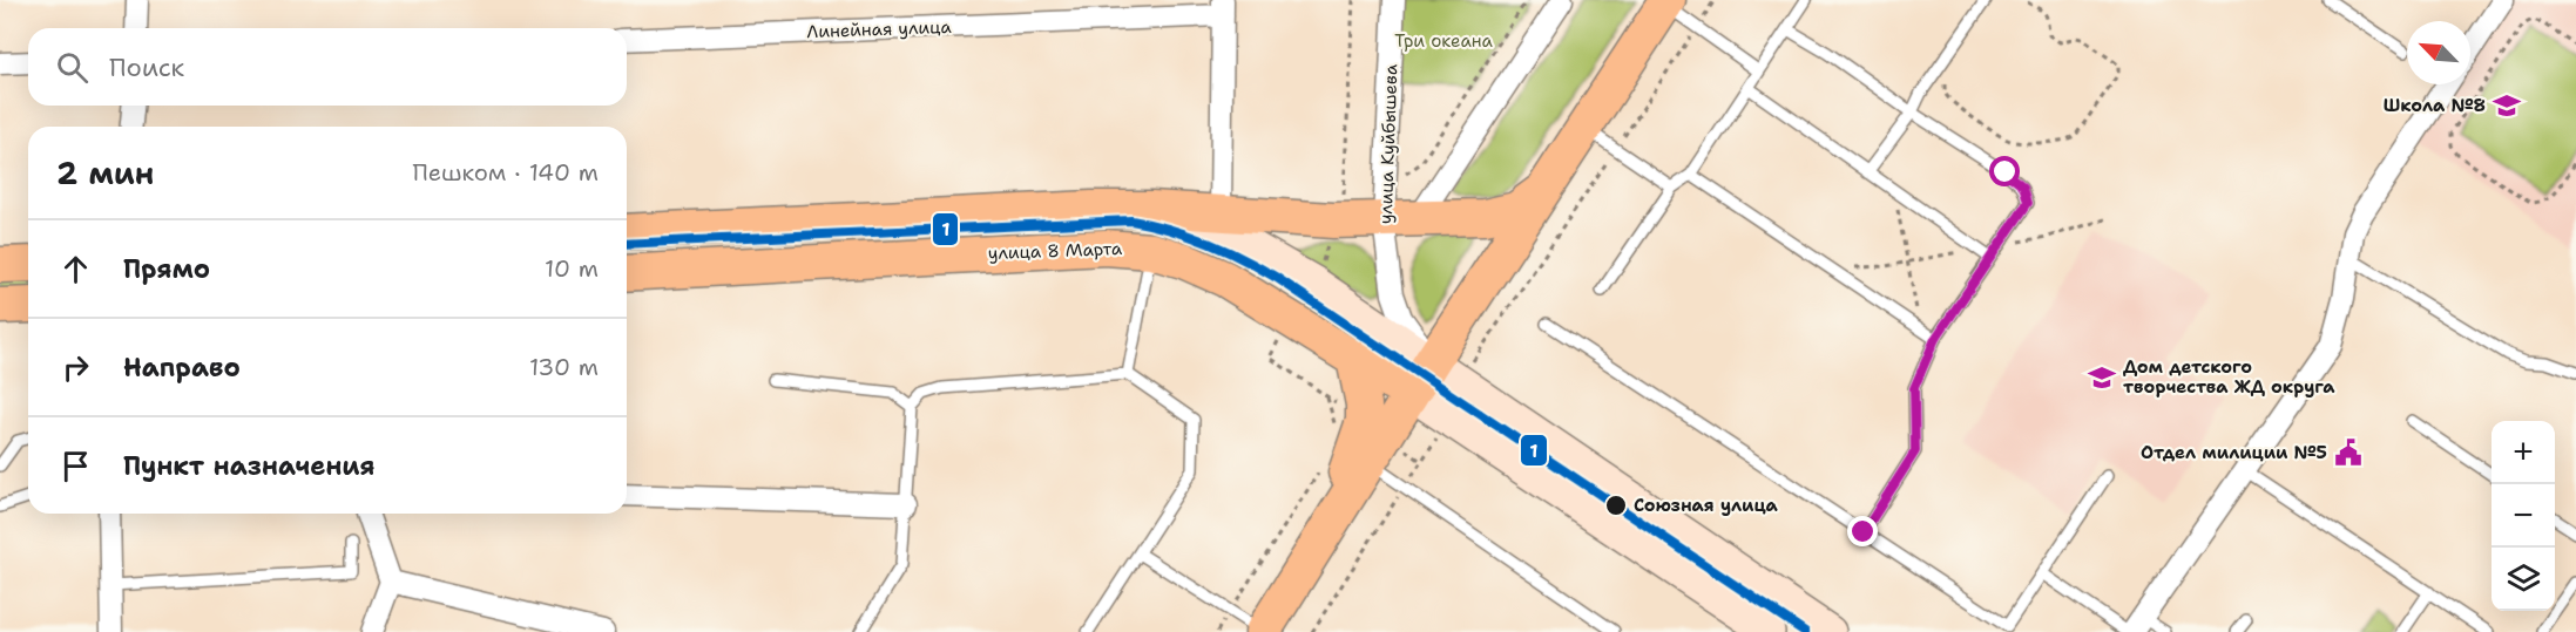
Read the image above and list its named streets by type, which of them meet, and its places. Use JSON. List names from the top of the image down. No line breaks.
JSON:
{"streets":{"main road":["улица 8 Марта"],"street":["Линейная улица","улица Куйбышева"]},"parks":["Три океана"],"places":{"school or university":["Школа №8","Дом детского творчества ЖД округа"],"public building":["Отдел милиции №5"],"other":["Союзная улица"]},"lines":["transit line 1"],"north":"top left","page":{"search":"Поиск","heading":["2 мин","Пешком · 140 m"],"list":[["Прямо","10 m"],["Направо","130 m"],"Пункт назначения"],"map_buttons":["+","−"]}}
